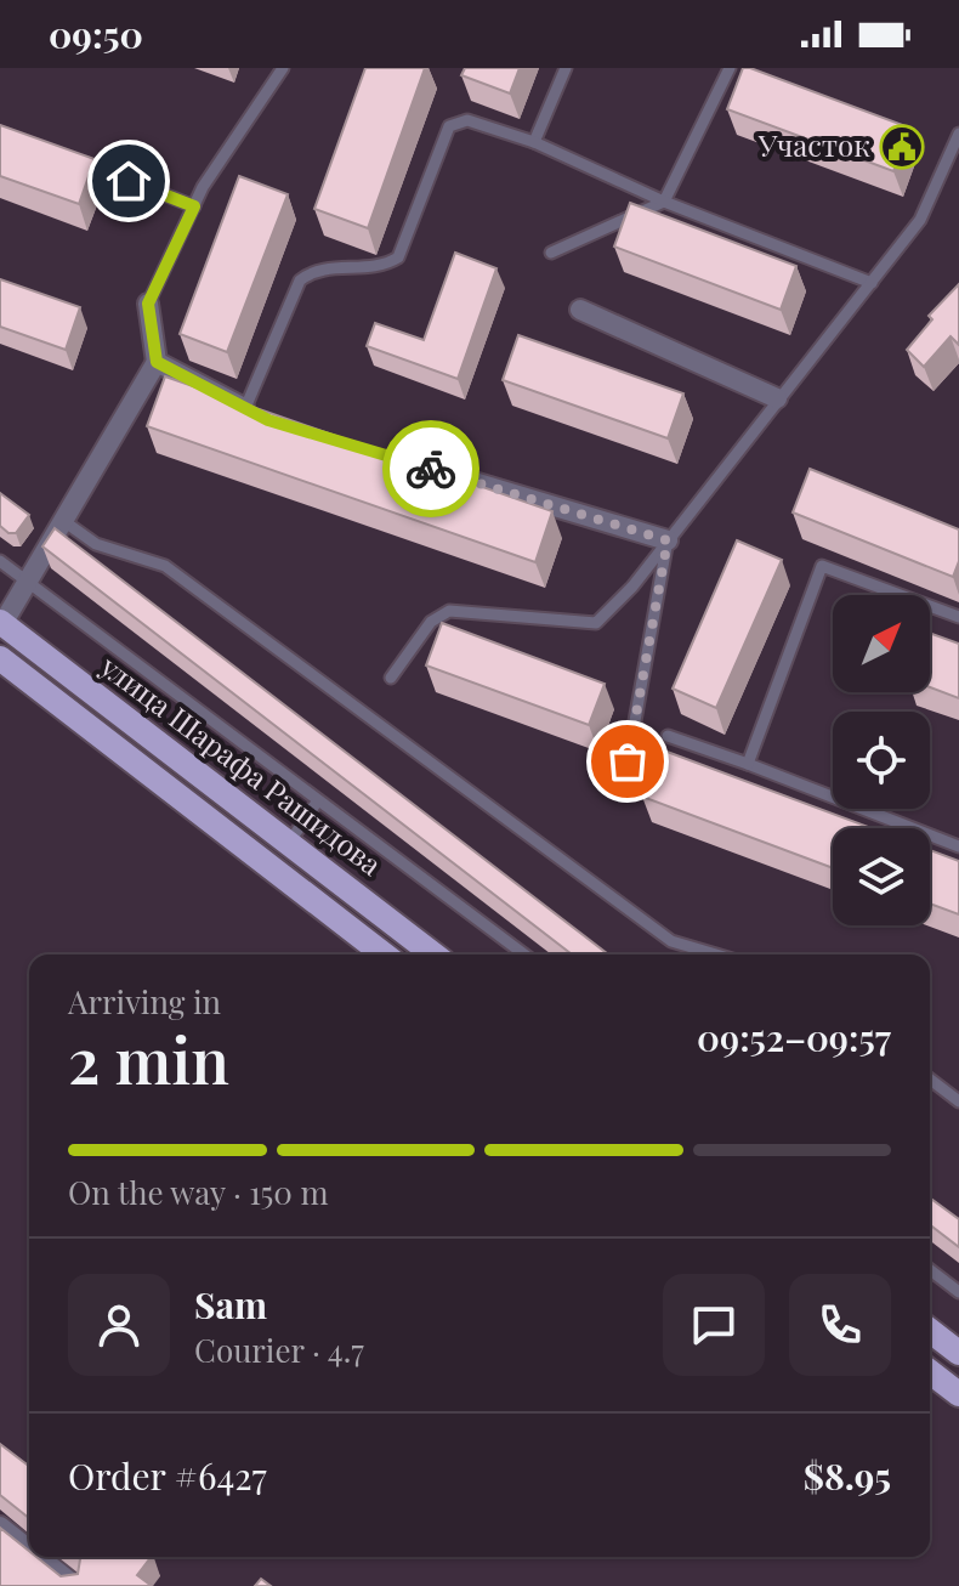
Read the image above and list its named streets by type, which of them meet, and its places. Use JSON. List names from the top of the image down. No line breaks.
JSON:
{"streets":{"main road":["улица Шарафа Рашидова"]},"places":{"public building":["Участок"]},"north":"top right","page":{"status":"09:50","heading":["2 min","Arriving in","09:52–09:57"],"panel":["Sam","Courier · 4.7","Order #6427","$8.95"],"bar":"On the way · 150 m"}}
